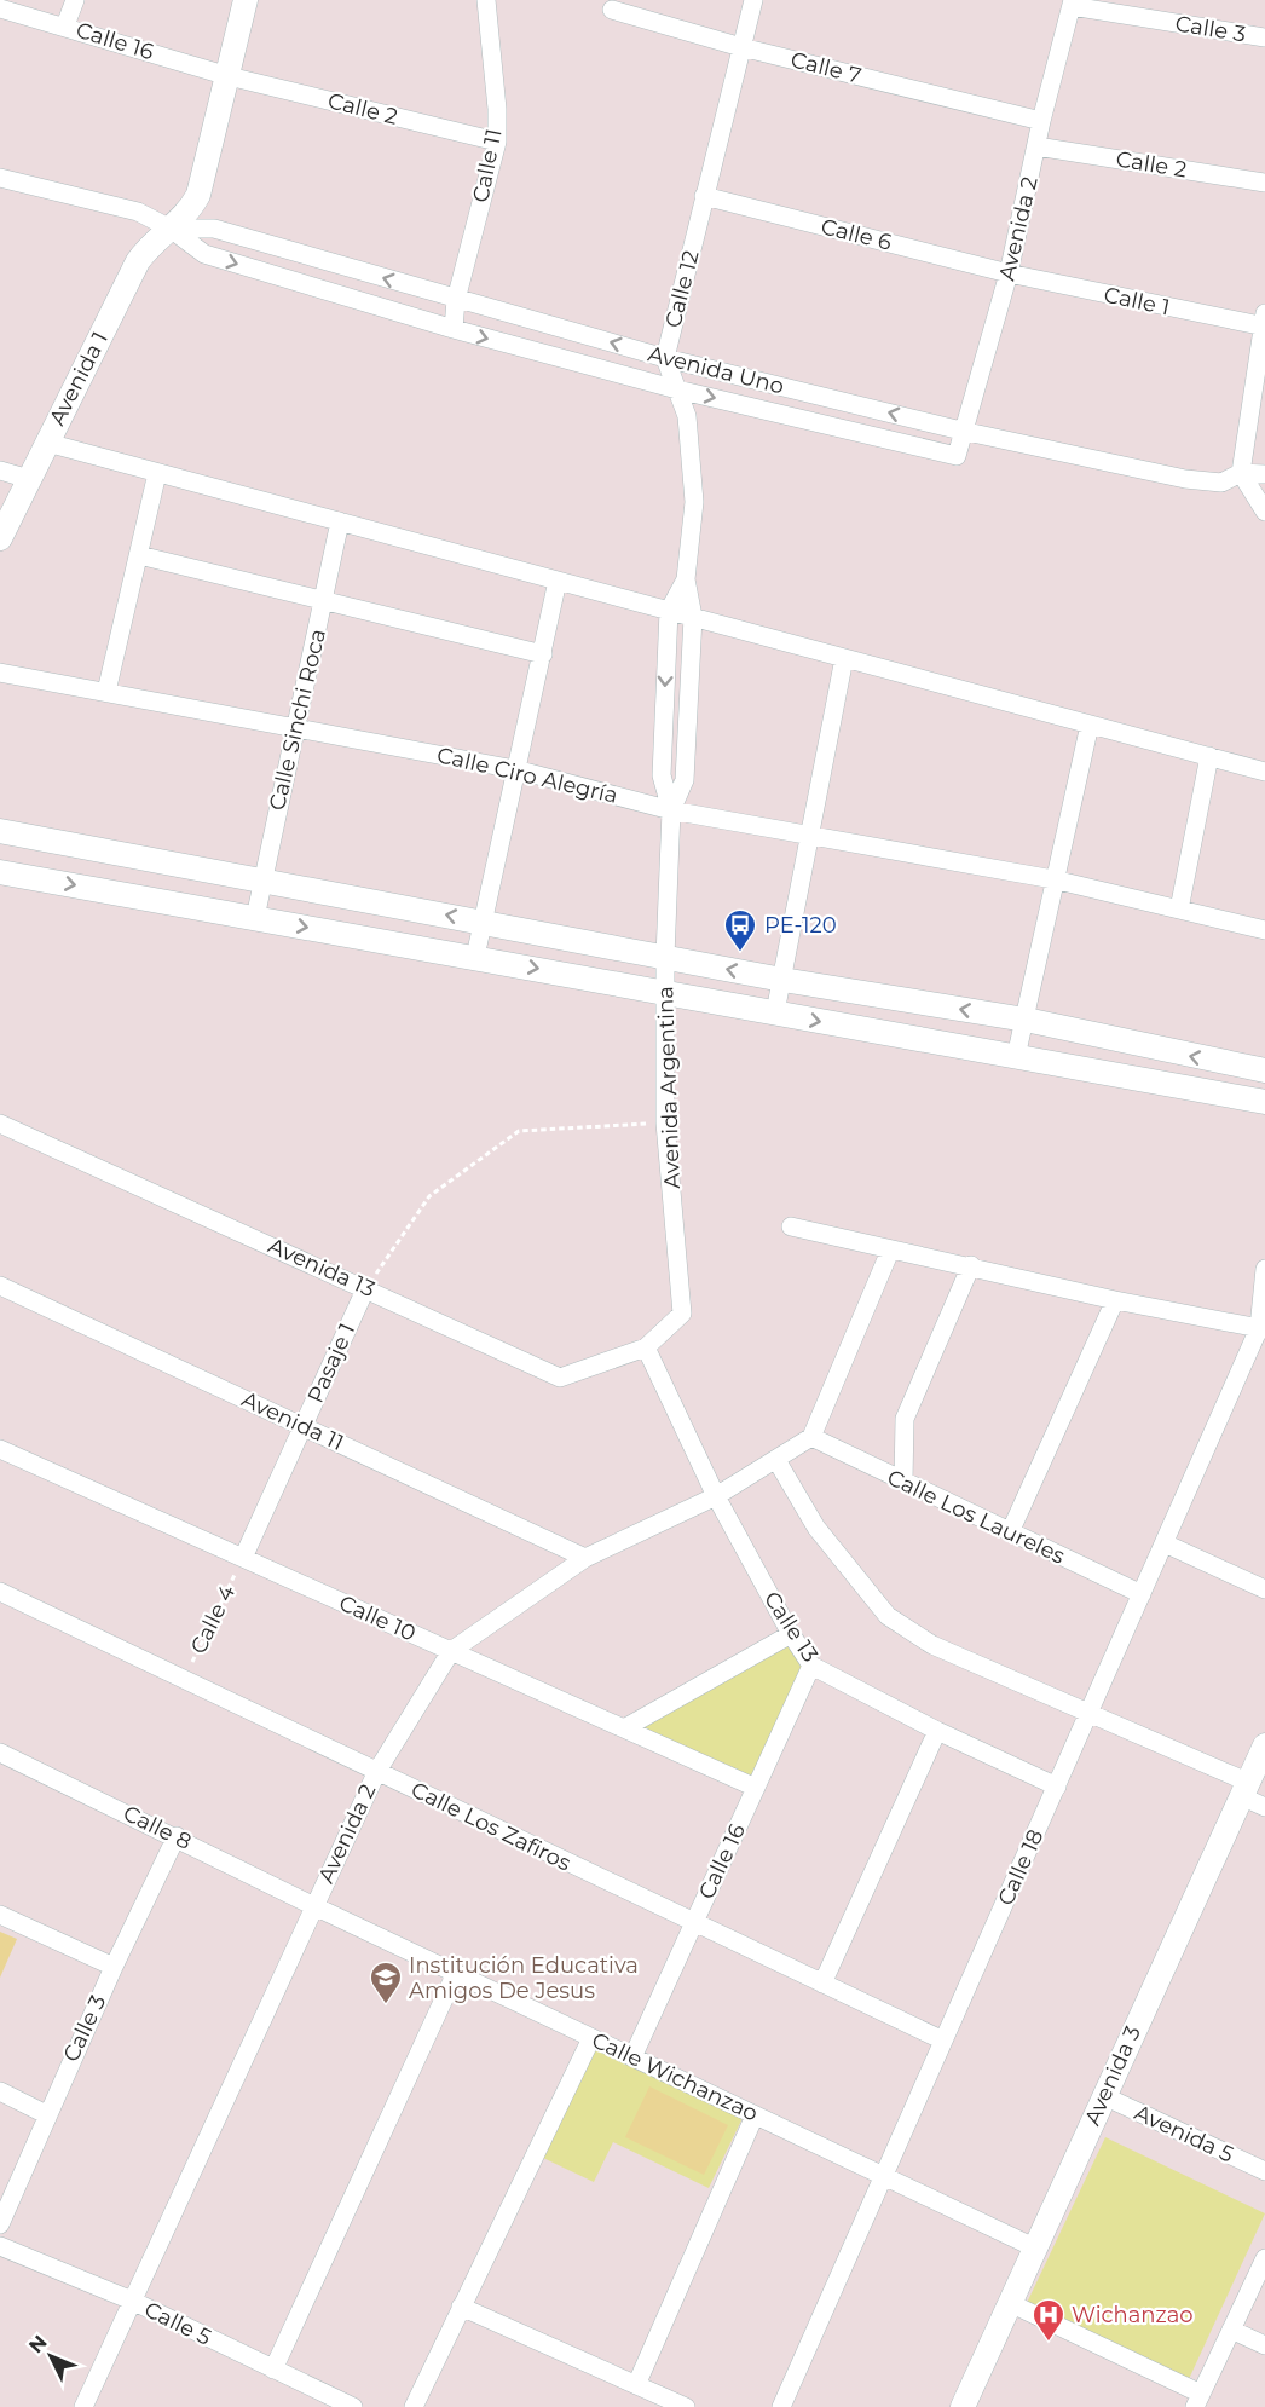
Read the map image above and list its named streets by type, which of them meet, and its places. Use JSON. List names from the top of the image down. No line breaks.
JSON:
{"streets":{"street":["Calle 3","Calle 16","Calle 7","Calle 2","Calle 11","Avenida 2","Calle 6","Calle 12","Calle 1","Avenida Uno","Avenida 1","Calle Sinchi Roca","Calle Ciro Alegría","Avenida Argentina","Avenida 13","Pasaje 1","Avenida 11","Calle Los Laureles","Calle 10","Calle 13","Calle Los Zafiros","Calle 8","Calle 18","Avenida 3","Calle Wichanzao","Avenida 5","Calle 5"],"path":["Calle 4"]},"crossings":[["Calle 3","Avenida 2"],["Calle 3","Calle 8"],["Calle 16","Calle 2"],["Calle 16","Avenida 1"],["Calle 16","Calle 10"],["Calle 16","Calle 13"],["Calle 16","Calle Los Zafiros"],["Calle 16","Calle Wichanzao"],["Calle 7","Avenida 2"],["Calle 7","Calle 12"],["Calle 2","Calle 11"],["Calle 2","Avenida 2"],["Calle 2","Avenida 1"],["Calle 11","Avenida Uno"],["Avenida 2","Calle 6"],["Avenida 2","Calle 1"],["Avenida 2","Avenida Uno"],["Avenida 2","Avenida 11"],["Avenida 2","Calle Los Laureles"],["Avenida 2","Calle 10"],["Avenida 2","Calle 13"],["Avenida 2","Calle Los Zafiros"],["Avenida 2","Calle 8"],["Avenida 2","Calle Wichanzao"],["Avenida 2","Calle 5"],["Calle 6","Calle 12"],["Calle 6","Calle 1"],["Calle 12","Avenida Uno"],["Calle 12","Avenida Argentina"],["Avenida Uno","Avenida 1"],["Calle Sinchi Roca","Calle Ciro Alegría"],["Calle Ciro Alegría","Avenida Argentina"],["Avenida Argentina","Avenida 13"],["Avenida Argentina","Calle 13"],["Avenida 13","Pasaje 1"],["Avenida 13","Calle 13"],["Pasaje 1","Avenida 11"],["Pasaje 1","Calle 10"],["Pasaje 1","Calle 4"],["Calle Los Laureles","Calle 18"],["Calle 10","Calle 4"],["Calle 4","Calle Los Zafiros"],["Calle 13","Calle 18"],["Calle Los Zafiros","Calle 18"],["Calle 8","Calle Wichanzao"],["Calle 18","Calle Wichanzao"],["Avenida 3","Calle Wichanzao"],["Avenida 3","Avenida 5"]],"places":{"bus stop":["PE-120"],"school or university":["Institución Educativa Amigos De Jesus"],"hospital":["Wichanzao"]},"north":"top left"}
